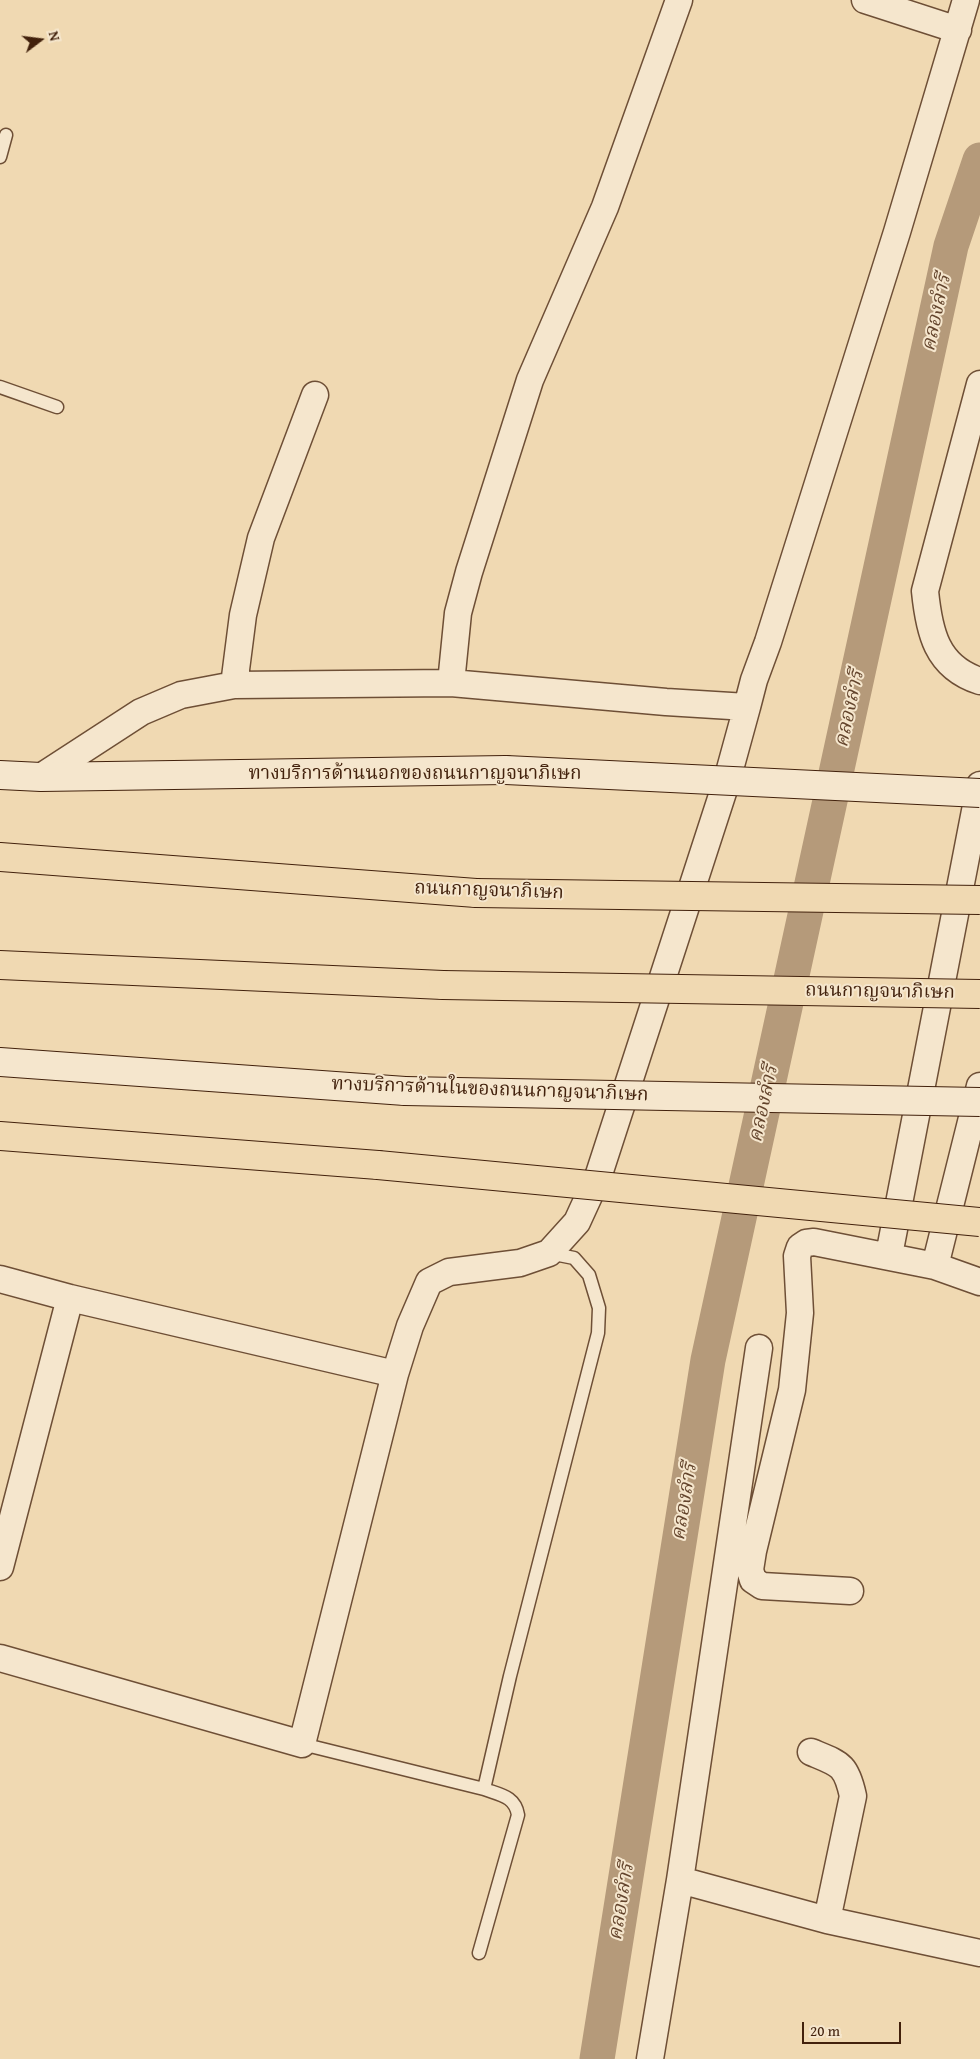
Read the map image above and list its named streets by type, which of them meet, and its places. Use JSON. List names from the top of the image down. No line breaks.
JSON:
{"streets":{"main road":["ทางบริการด้านนอกของถนนกาญจนาภิเษก","ถนนกาญจนาภิเษก","ทางบริการด้านในของถนนกาญจนาภิเษก"]},"water":["คลองลำรี"],"scale_bar":"20 m","north":"right"}
